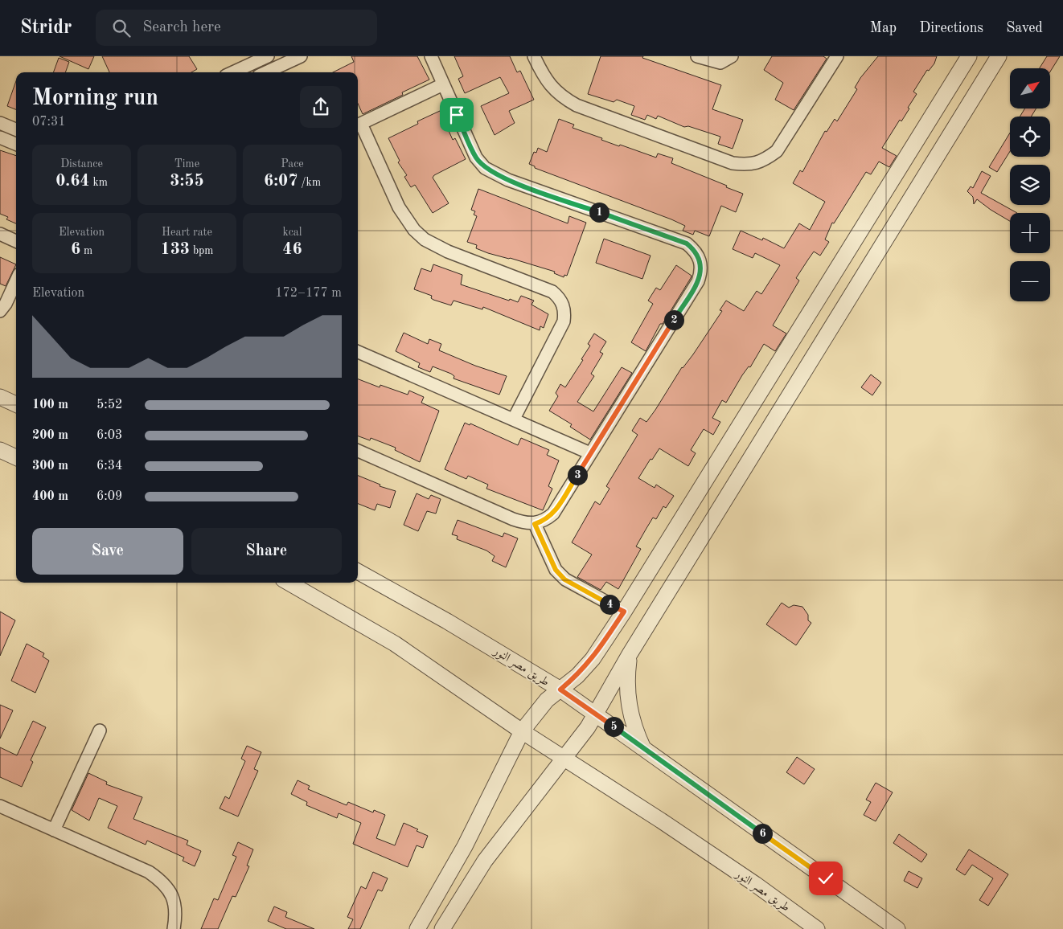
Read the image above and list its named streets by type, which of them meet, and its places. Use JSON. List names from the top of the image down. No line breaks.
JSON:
{"streets":{"street":["طريق مصر النور"]},"north":"top right","page":{"header":"Stridr","search":"Search here","nav":["Map","Directions","Saved"],"map_buttons":["+","−"],"heading":["Morning run","07:31"],"stats":[["Distance","0.64 km"],["Time","3:55"],["Pace","6:07 /km"],["Elevation","6 m"],["Heart rate","133 bpm"],["kcal","46"]],"pins":["1","2","3","4","5","6"],"chart":["Elevation","172–177 m"],"list":[{"name":"100 m","note":"5:52"},{"name":"200 m","note":"6:03"},{"name":"300 m","note":"6:34"},{"name":"400 m","note":"6:09"}],"buttons":["Save","Share"]}}
